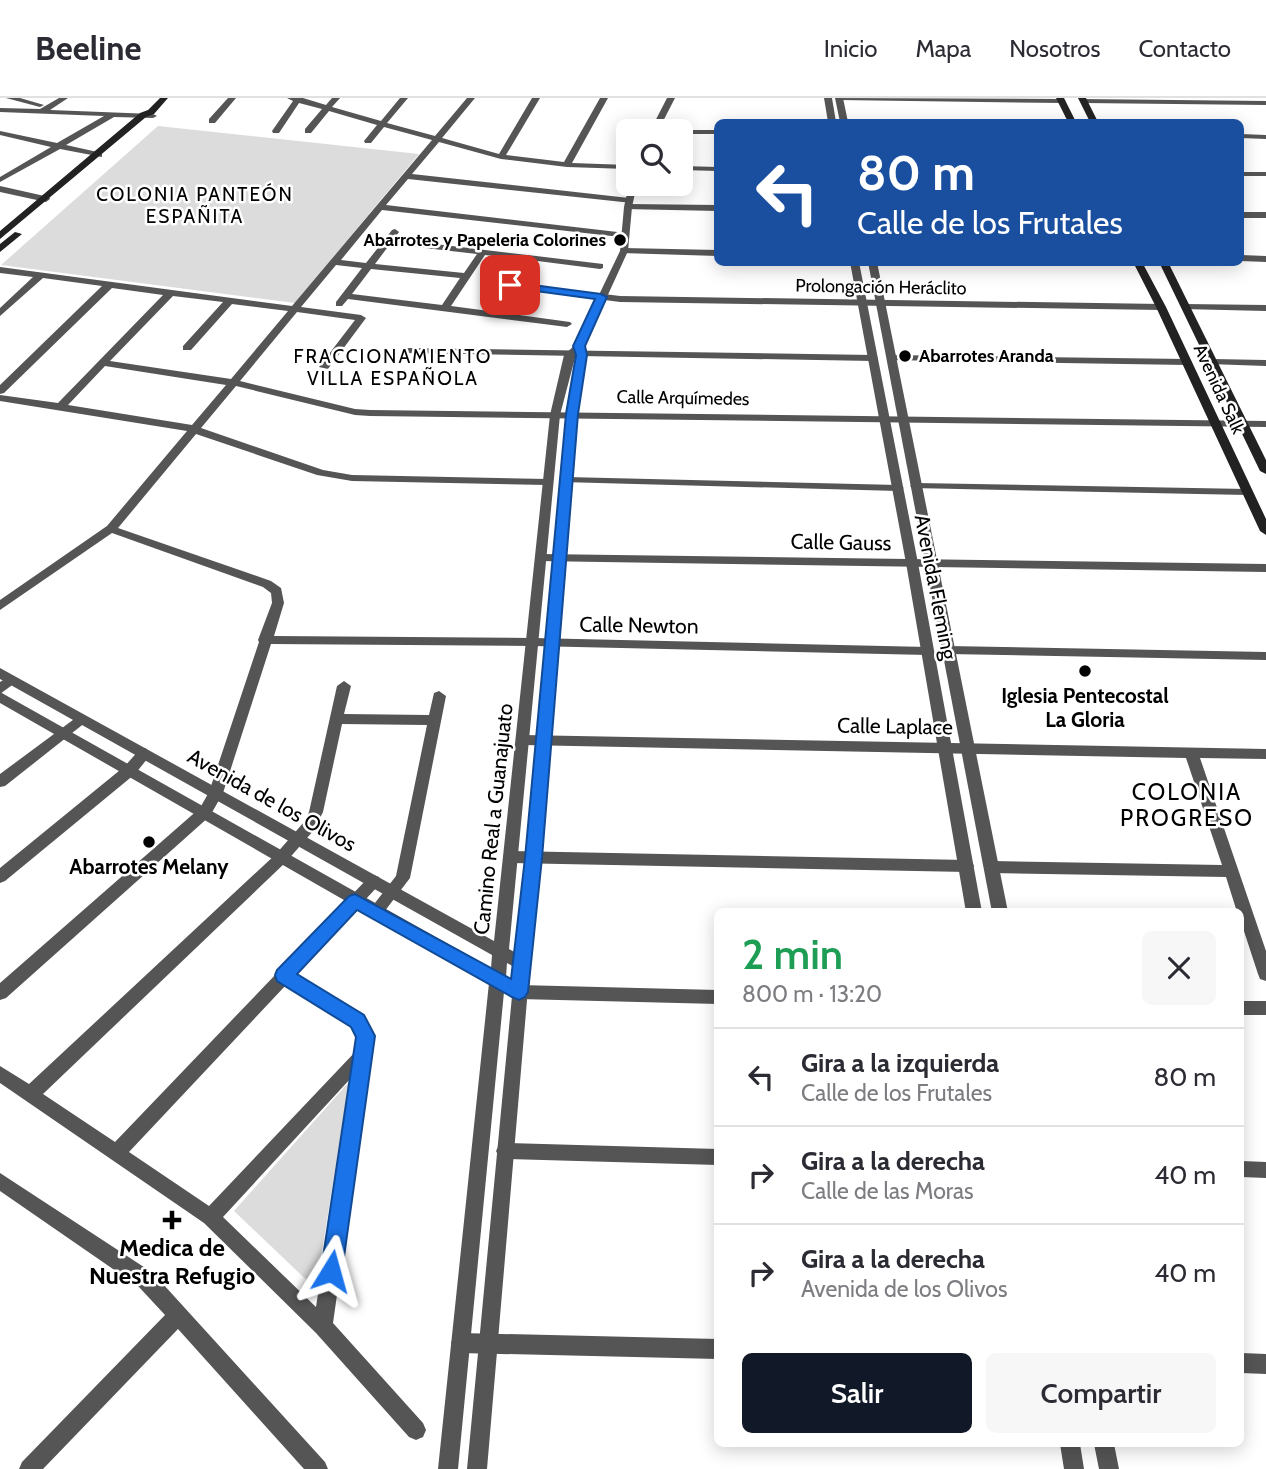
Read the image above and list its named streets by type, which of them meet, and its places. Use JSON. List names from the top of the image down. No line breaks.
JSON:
{"streets":{"main road":["Avenida Salk"],"street":["Prolongación Heráclito","Calle Arquímedes","Calle Gauss","Avenida Fleming","Calle Newton","Calle Laplace","Avenida de los Olivos","Camino Real a Guanajuato"]},"crossings":[["Prolongación Heráclito","Avenida Salk"],["Prolongación Heráclito","Avenida Fleming"],["Prolongación Heráclito","Camino Real a Guanajuato"],["Avenida Salk","Calle Arquímedes"],["Calle Arquímedes","Avenida Fleming"],["Calle Arquímedes","Camino Real a Guanajuato"],["Calle Gauss","Avenida Fleming"],["Calle Gauss","Camino Real a Guanajuato"],["Avenida Fleming","Calle Newton"],["Avenida Fleming","Calle Laplace"],["Calle Newton","Camino Real a Guanajuato"],["Calle Laplace","Camino Real a Guanajuato"],["Avenida de los Olivos","Camino Real a Guanajuato"]],"districts":["COLONIA PANTEÓN ESPAÑITA","FRACCIONAMIENTO VILLA ESPAÑOLA","COLONIA PROGRESO"],"places":{"other":["Abarrotes y Papeleria Colorines","Abarrotes Aranda","Iglesia Pentecostal La Gloria","Abarrotes Melany"],"health":["Medica de Nuestra Refugio"]},"page":{"header":"Beeline","nav":["Inicio","Mapa","Nosotros","Contacto"],"turn":["80 m","Calle de los Frutales"],"heading":["2 min","800 m · 13:20"],"list":[{"name":"Gira a la izquierda","note":"Calle de los Frutales","value":"80 m"},{"name":"Gira a la derecha","note":"Calle de las Moras","value":"40 m"},{"name":"Gira a la derecha","note":"Avenida de los Olivos","value":"40 m"}],"buttons":["Salir","Compartir"]}}
